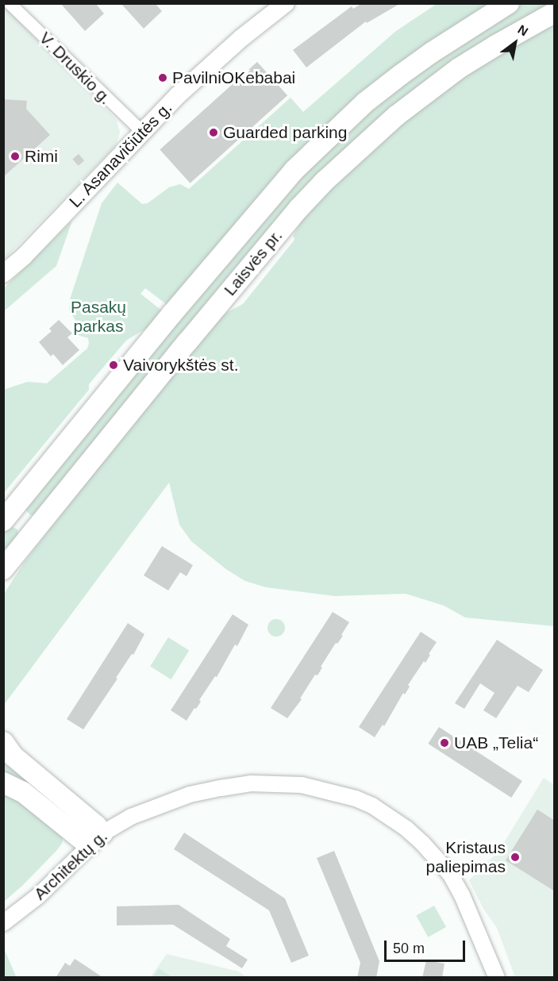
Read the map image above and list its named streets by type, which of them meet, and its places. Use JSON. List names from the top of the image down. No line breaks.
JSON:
{"streets":{"main road":["L. Asanavičiūtės g.","Laisvės pr."],"street":["V. Druskio g.","Architektų g."]},"crossings":[["V. Druskio g.","L. Asanavičiūtės g."]],"parks":["Pasakų parkas"],"places":["PavilniOKebabai","Guarded parking","Rimi","Vaivorykštės st.","UAB „Telia“","Kristaus paliepimas"],"scale_bar":"50 m","north":"top right"}
